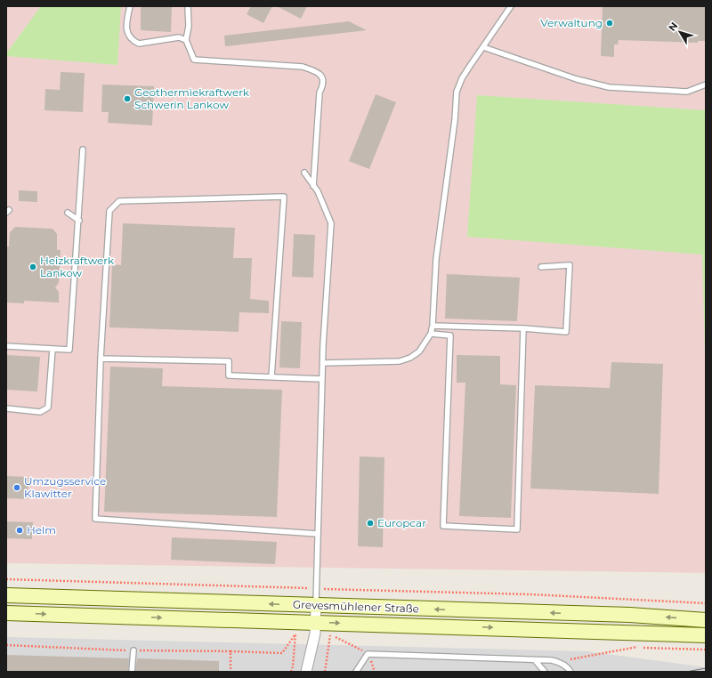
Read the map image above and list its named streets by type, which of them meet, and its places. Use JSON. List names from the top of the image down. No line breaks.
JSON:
{"streets":{"street":["Grevesmühlener Straße"]},"places":["Verwaltung","Geothermiekraftwerk Schwerin Lankow","Heizkraftwerk Lankow","Umzugsservice Klawitter","Europcar","Helm"],"north":"top left"}
